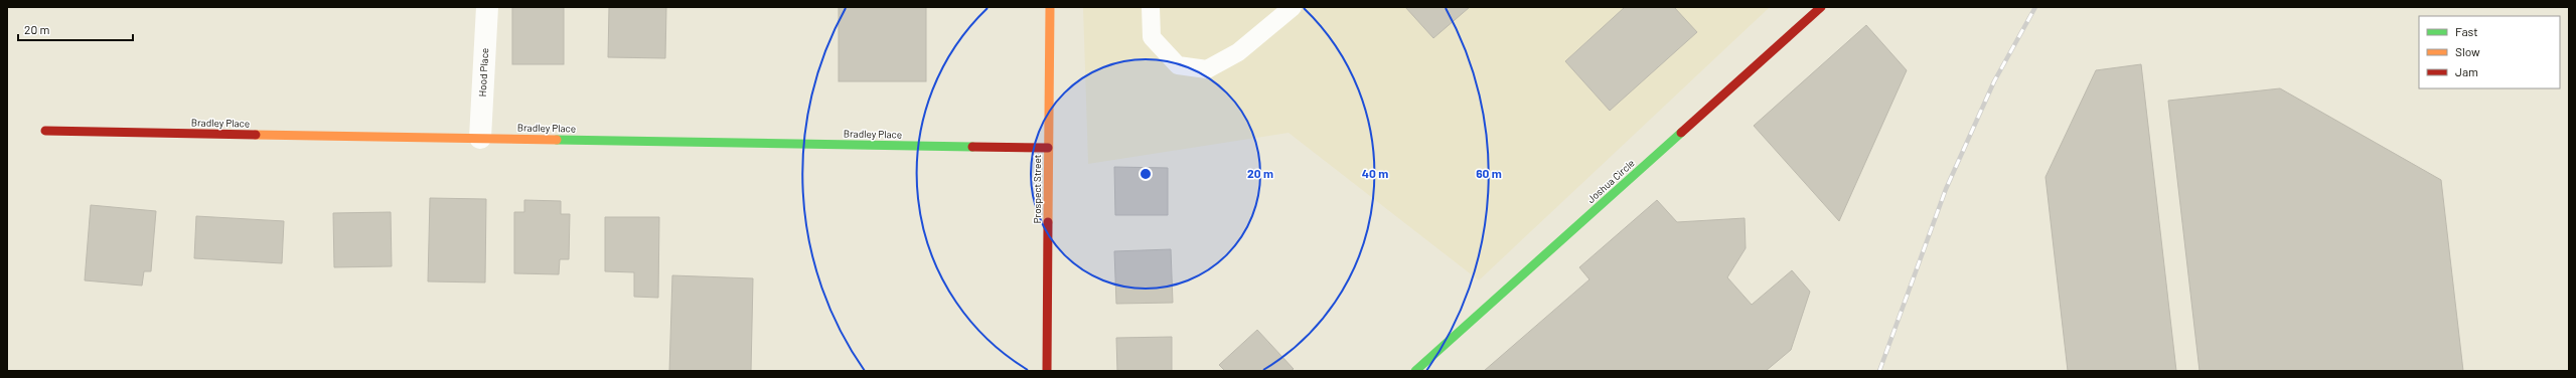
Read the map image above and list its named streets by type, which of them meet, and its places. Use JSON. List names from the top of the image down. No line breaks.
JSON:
{"streets":{"street":["Hood Place","Bradley Place","Joshua Circle","Prospect Street"]},"crossings":[["Hood Place","Bradley Place"],["Bradley Place","Prospect Street"]],"legend":["Fast","Slow","Jam"],"scale_bar":"20 m","rings":["20 m","40 m","60 m"]}
